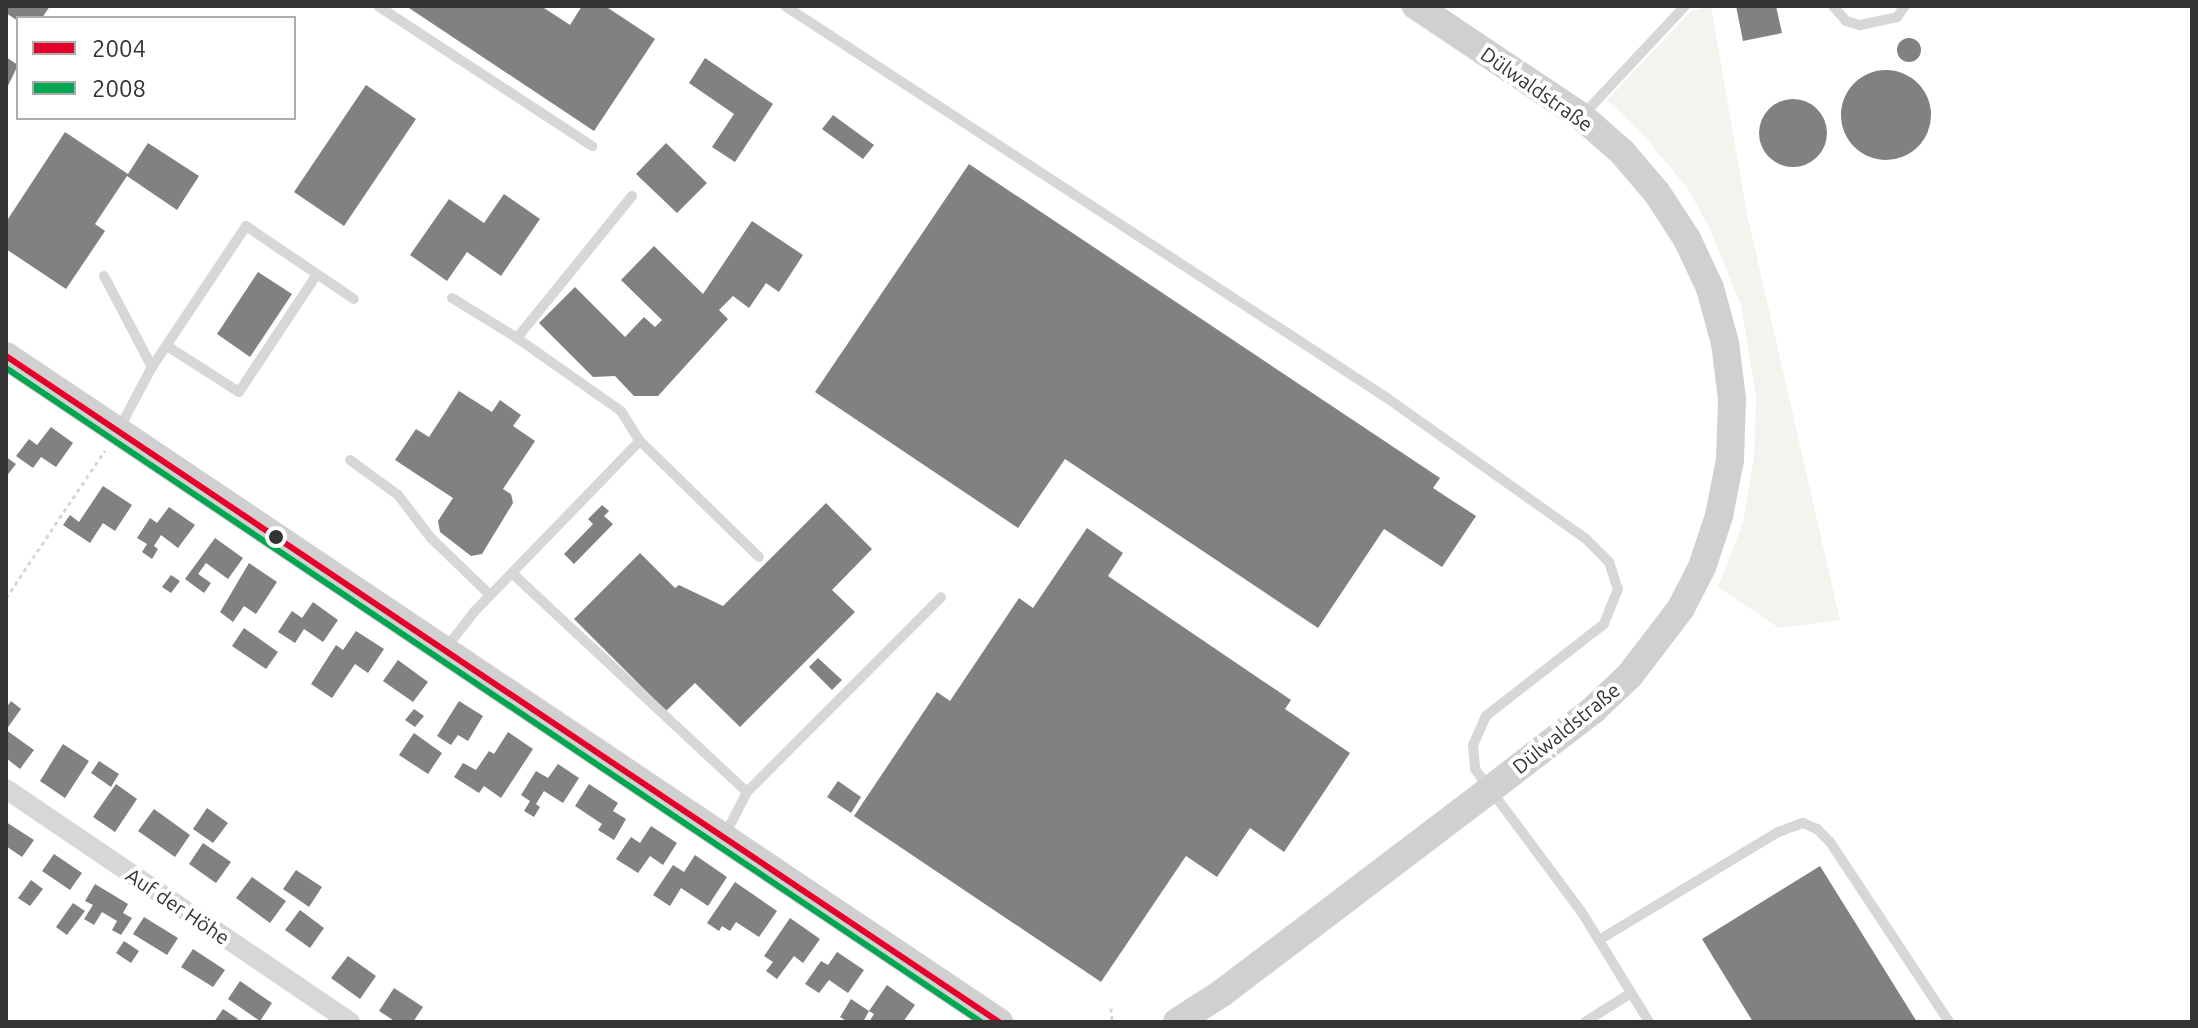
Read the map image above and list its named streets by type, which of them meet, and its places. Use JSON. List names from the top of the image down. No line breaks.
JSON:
{"streets":{"street":["Dülwaldstraße","Auf der Höhe"]},"lines":["transit line 2004","transit line 2008"],"legend":["2004","2008"]}
